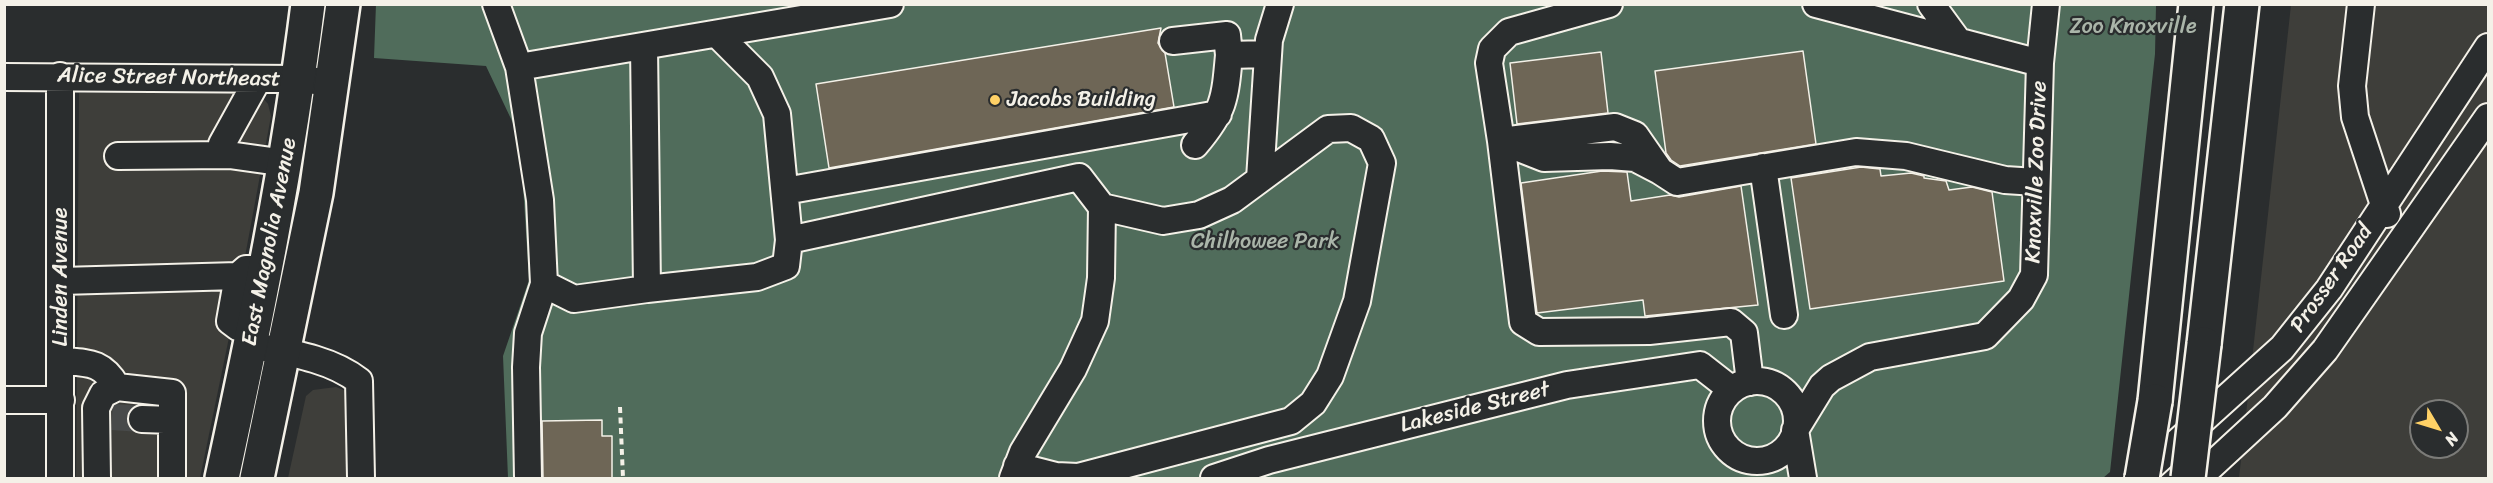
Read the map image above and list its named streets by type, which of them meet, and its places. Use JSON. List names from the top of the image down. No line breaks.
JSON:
{"streets":{"main road":["East Magnolia Avenue"],"street":["Alice Street Northeast","Knoxville Zoo Drive","Linden Avenue","Prosser Road","Lakeside Street"]},"crossings":[["Alice Street Northeast","East Magnolia Avenue"],["Alice Street Northeast","Linden Avenue"],["Knoxville Zoo Drive","Lakeside Street"]],"parks":["Zoo Knoxville","Chilhowee Park"],"places":["Jacobs Building"],"north":"bottom right"}
